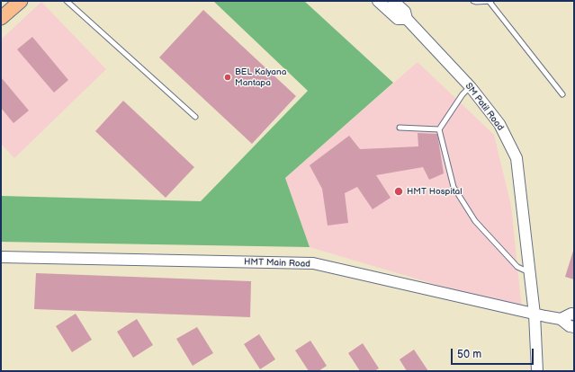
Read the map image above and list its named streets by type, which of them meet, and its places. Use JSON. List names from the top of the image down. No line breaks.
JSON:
{"streets":{"street":["SM Patil Road","HMT Main Road"]},"crossings":[["SM Patil Road","HMT Main Road"]],"places":["BEL Kalyana Mantapa","HMT Hospital"],"scale_bar":"50 m"}
